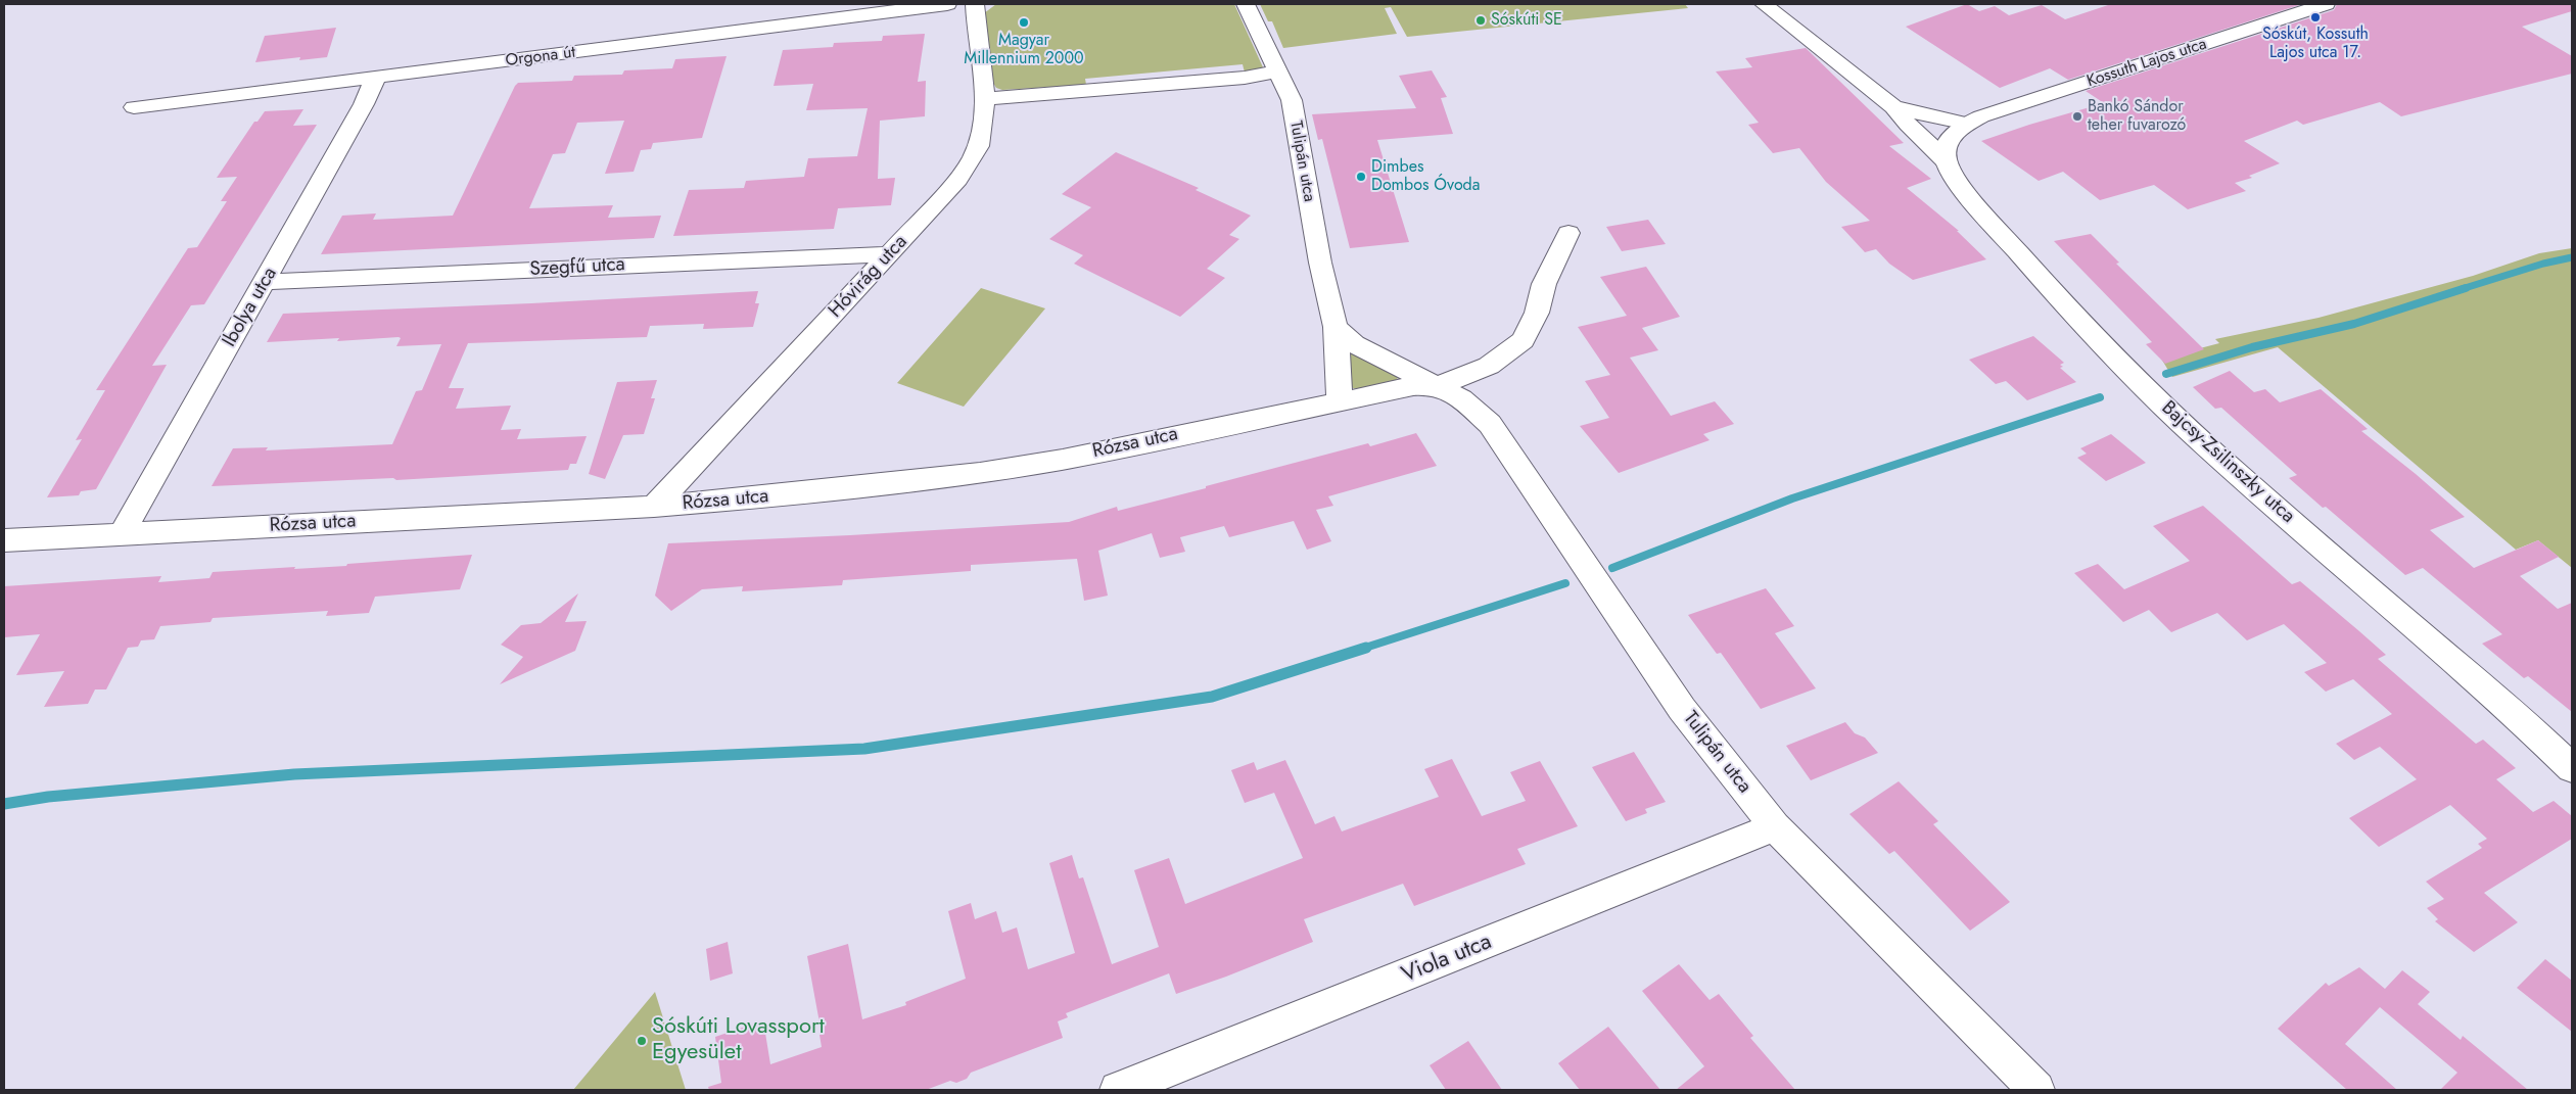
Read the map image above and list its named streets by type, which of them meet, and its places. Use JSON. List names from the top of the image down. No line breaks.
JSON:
{"streets":{"street":["Orgona út","Kossuth Lajos utca","Tulipán utca","Szegfű utca","Hóvirág utca","Ibolya utca","Rózsa utca","Bajcsy-Zsilinszky utca","Viola utca"]},"crossings":[["Orgona út","Ibolya utca"],["Tulipán utca","Rózsa utca"],["Tulipán utca","Viola utca"],["Szegfű utca","Hóvirág utca"],["Szegfű utca","Ibolya utca"],["Hóvirág utca","Rózsa utca"],["Ibolya utca","Rózsa utca"]],"places":["Sóskút, Kossuth Lajos utca 17.","Sóskúti SE","Magyar Millennium 2000","Bankó Sándor teher fuvarozó","Dimbes Dombos Óvoda","Sóskúti Lovassport Egyesület"]}
